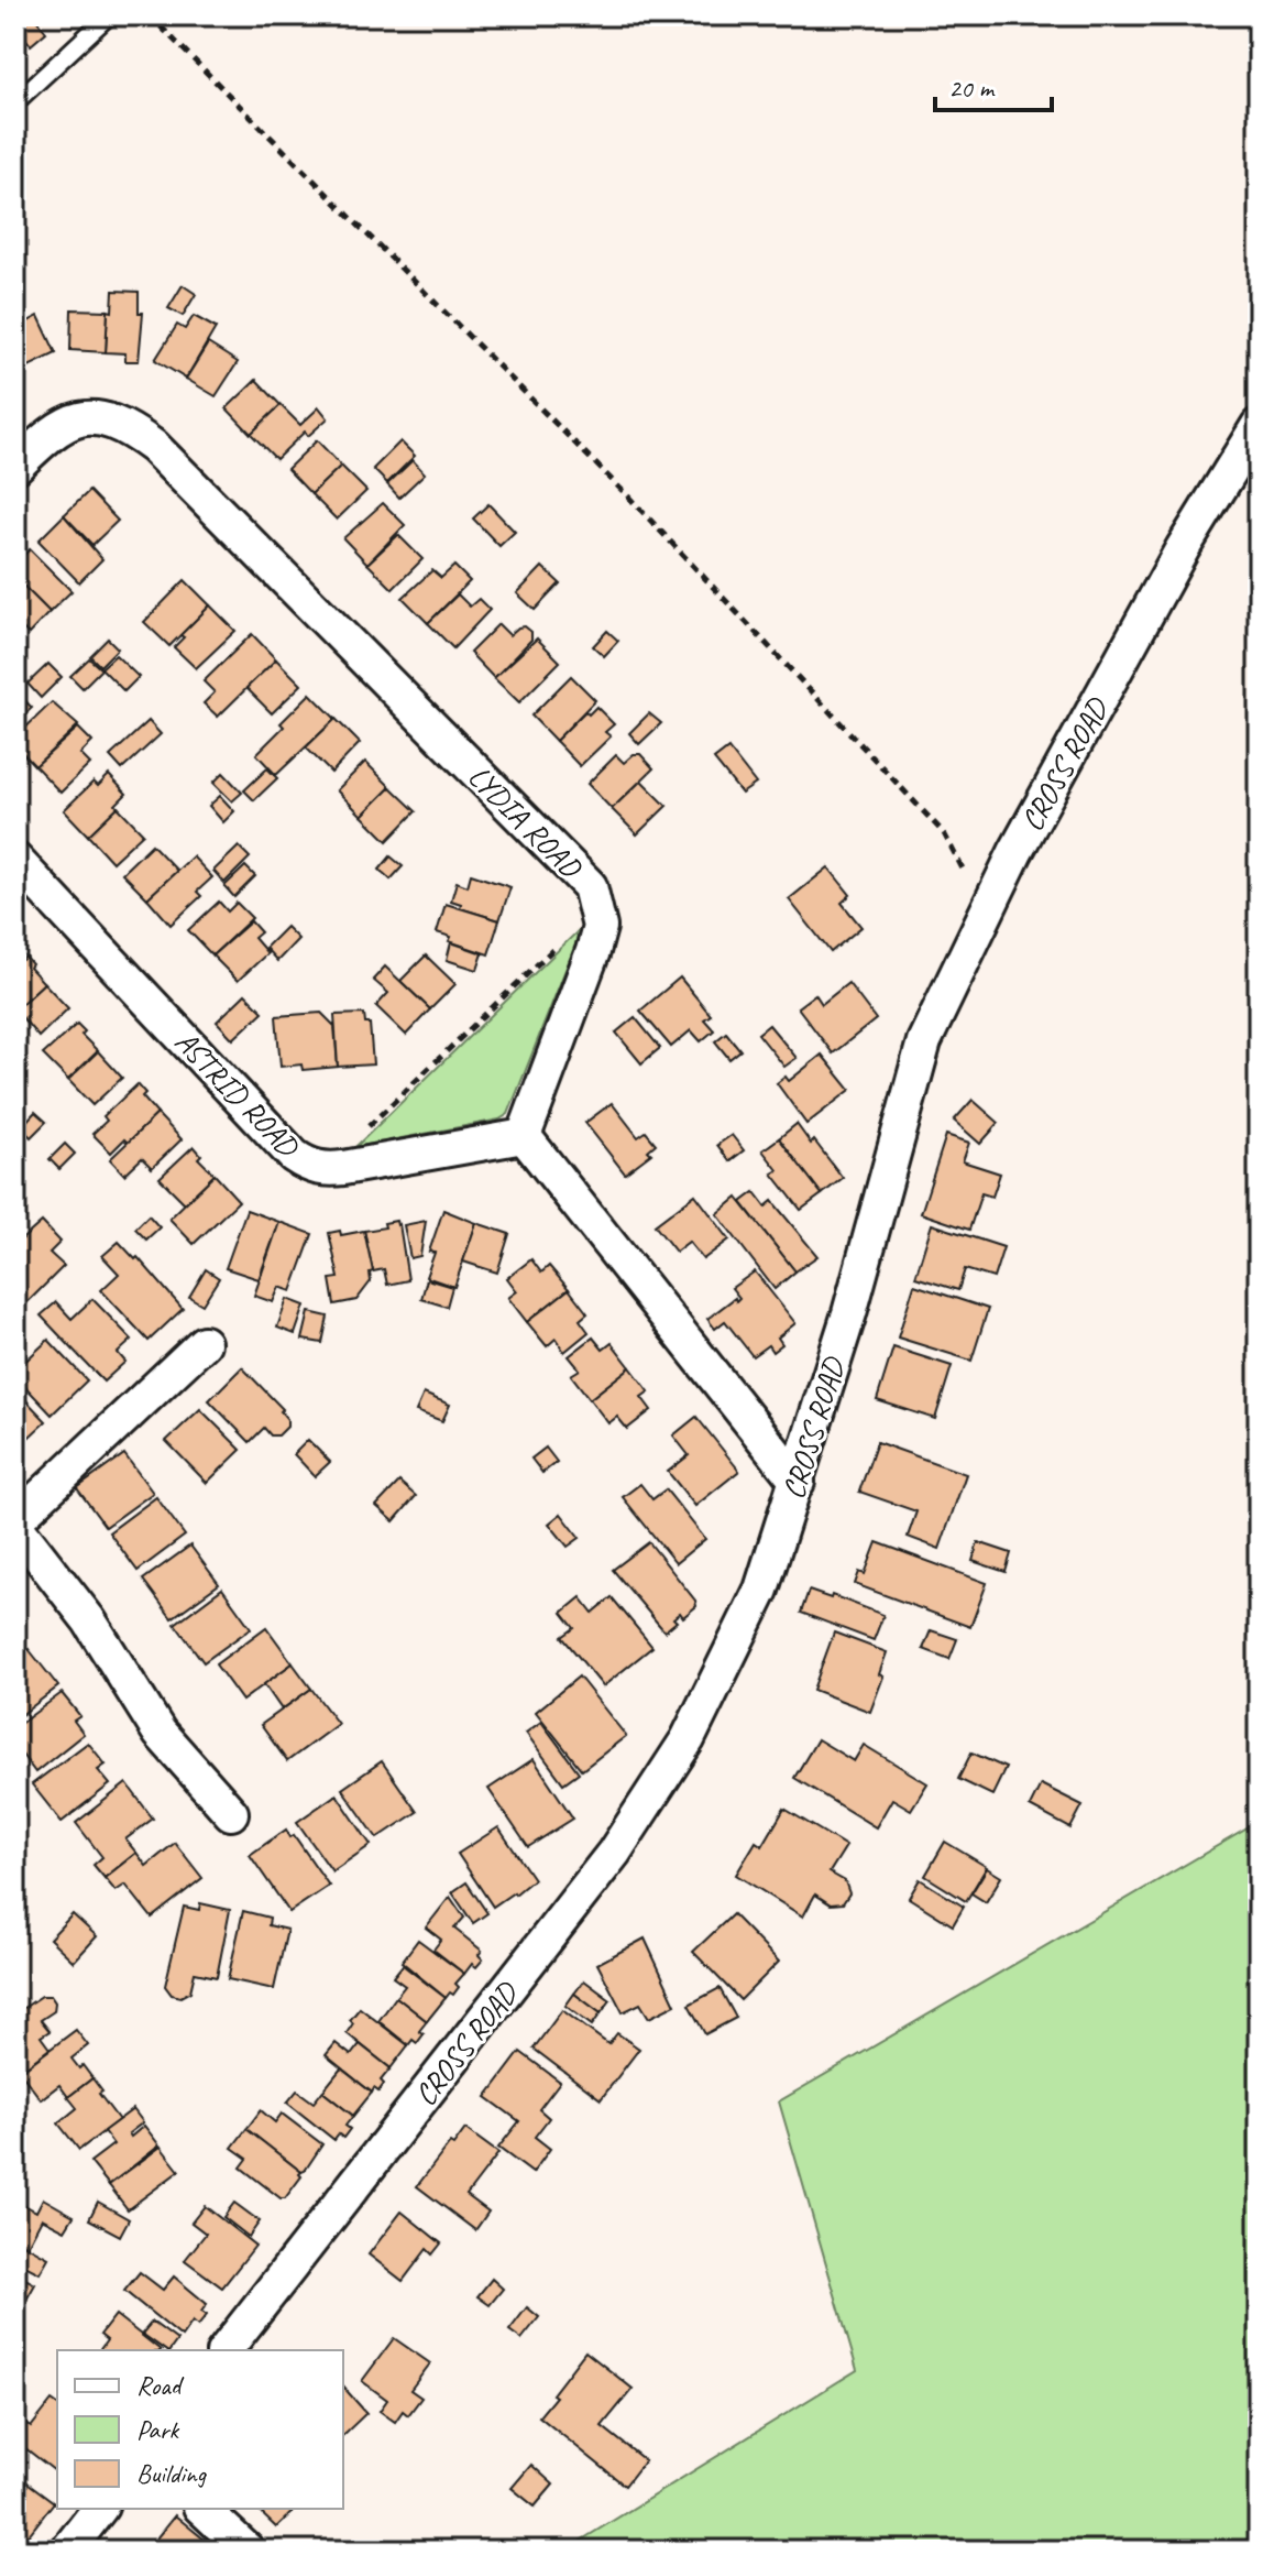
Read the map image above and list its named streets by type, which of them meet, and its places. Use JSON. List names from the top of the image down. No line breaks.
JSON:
{"streets":{"street":["CROSS ROAD","LYDIA ROAD","ASTRID ROAD"]},"crossings":[["LYDIA ROAD","ASTRID ROAD"]],"legend":["Road","Park","Building"],"scale_bar":"20 m"}
